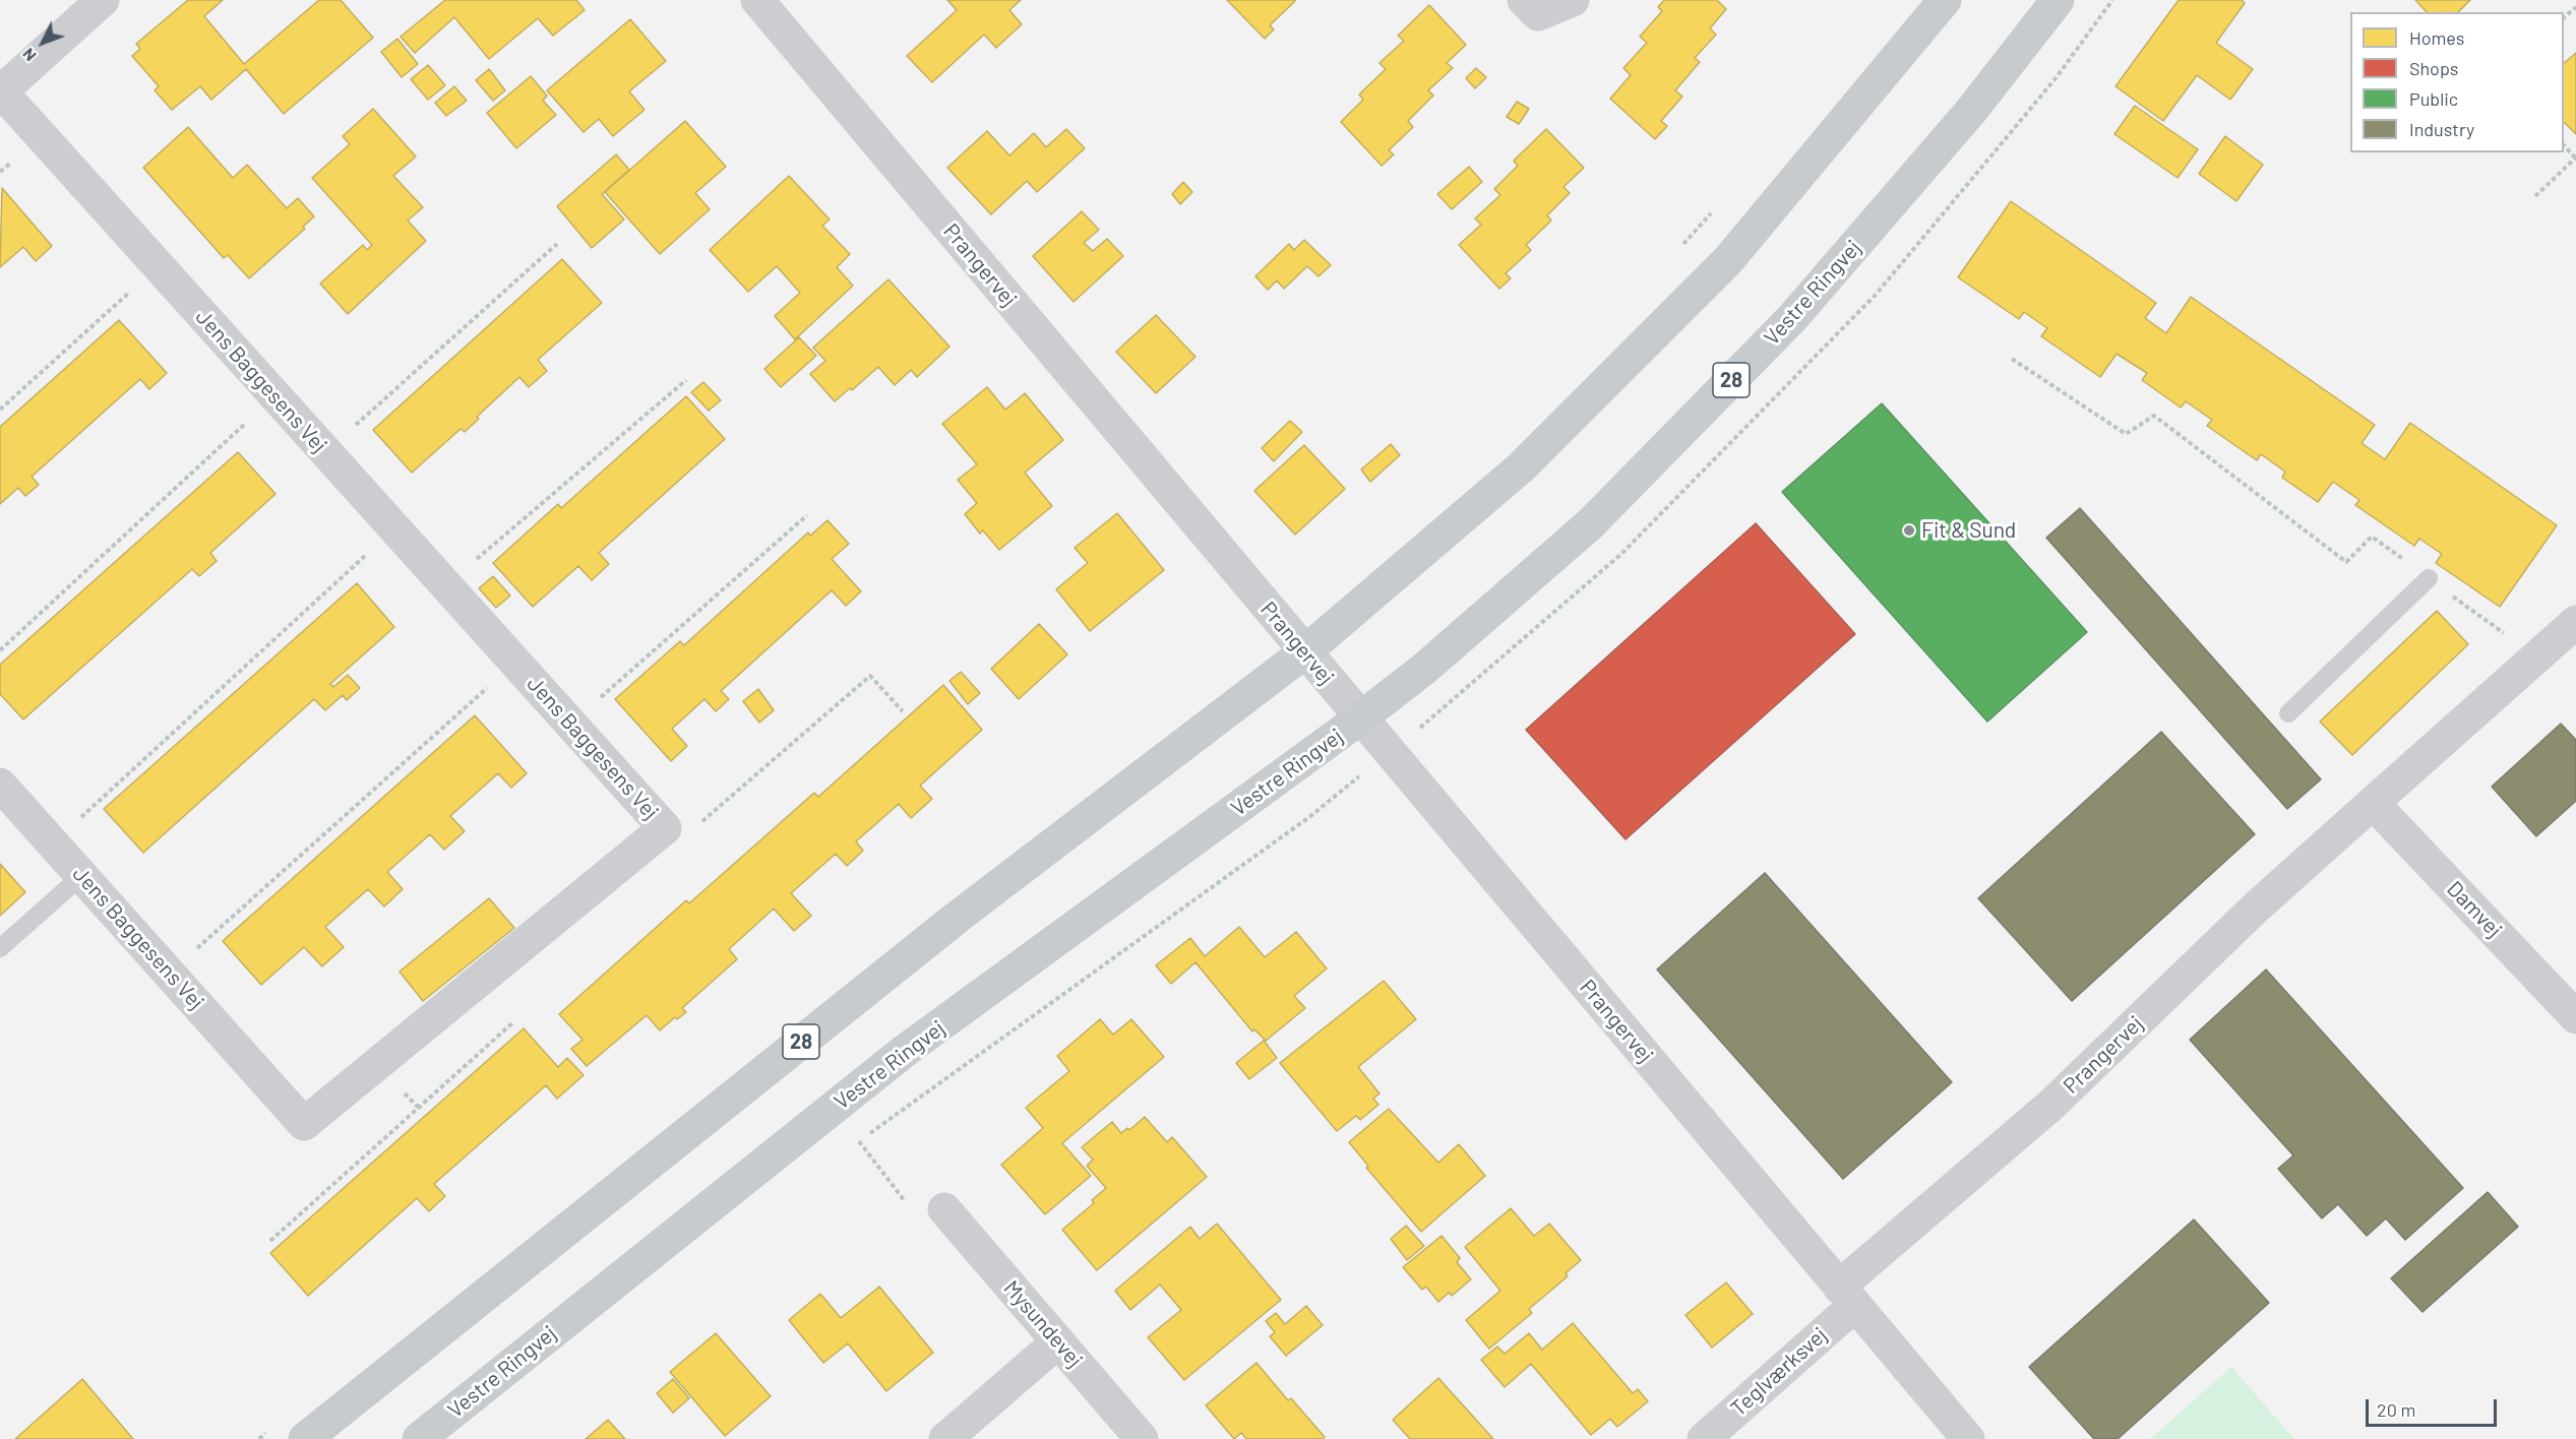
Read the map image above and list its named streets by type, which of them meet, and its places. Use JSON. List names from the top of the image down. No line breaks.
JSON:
{"streets":{"main road":["Vestre Ringvej","28"],"street":["Prangervej","Jens Baggesens Vej","Damvej","Mysundevej","Teglværksvej"]},"crossings":[["Prangervej","Vestre Ringvej"],["Prangervej","28"],["Prangervej","Damvej"],["Prangervej","Teglværksvej"]],"places":["Fit & Sund"],"legend":["Homes","Shops","Public","Industry"],"scale_bar":"20 m","north":"bottom left"}
